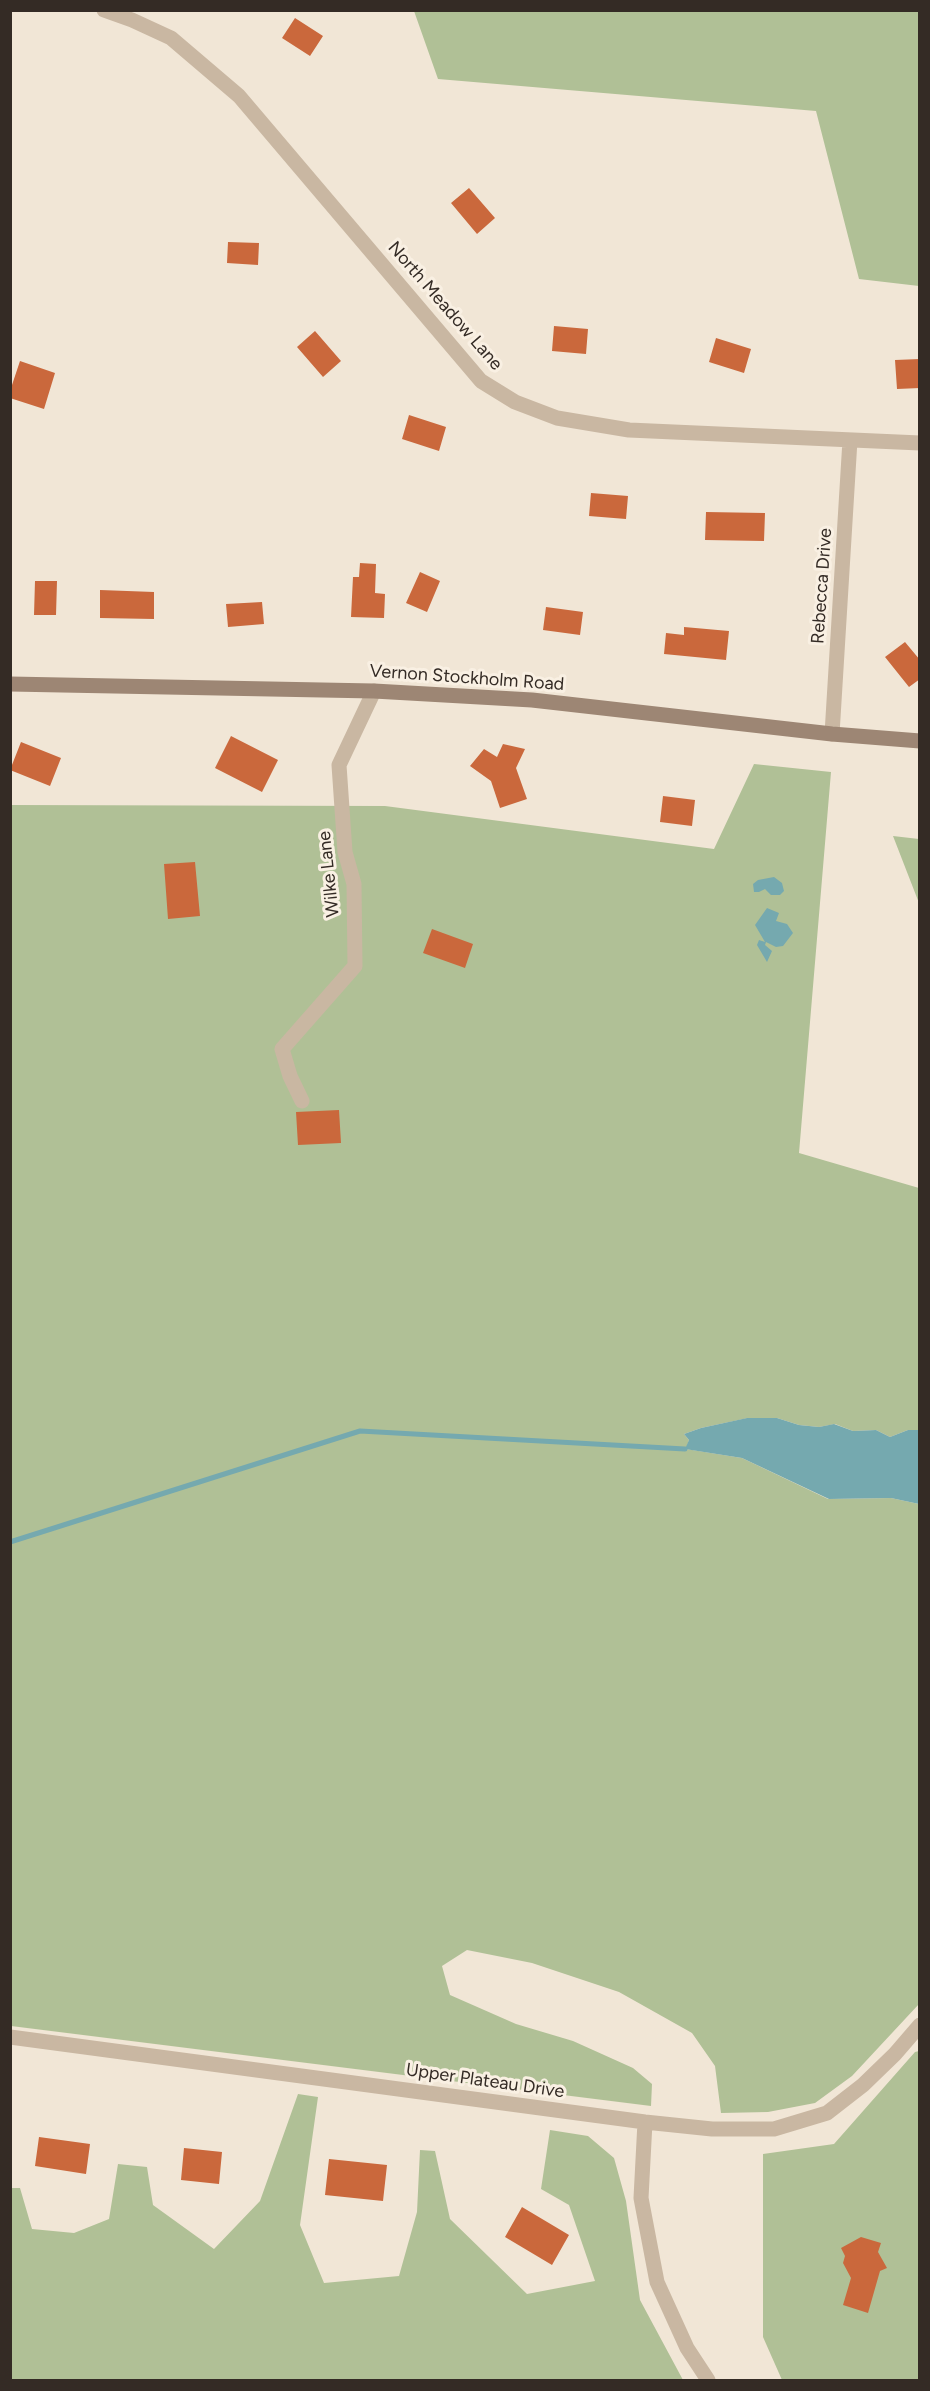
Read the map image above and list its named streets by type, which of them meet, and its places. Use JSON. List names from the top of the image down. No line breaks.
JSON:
{"streets":{"main road":["Vernon Stockholm Road"],"street":["North Meadow Lane","Rebecca Drive","Wilke Lane","Upper Plateau Drive"]},"crossings":[["North Meadow Lane","Rebecca Drive"],["Rebecca Drive","Vernon Stockholm Road"],["Vernon Stockholm Road","Wilke Lane"]]}
